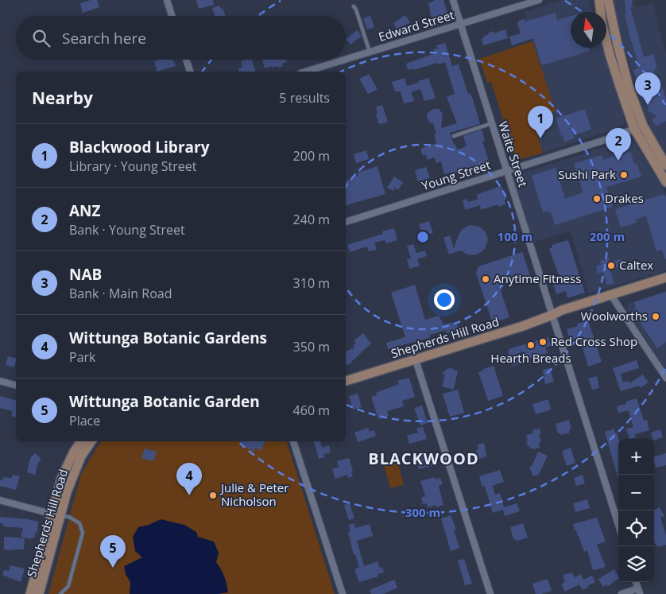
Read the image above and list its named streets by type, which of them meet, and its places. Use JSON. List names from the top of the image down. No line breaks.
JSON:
{"streets":{"main road":["Shepherds Hill Road"],"street":["Edward Street","Waite Street","Young Street"]},"crossings":[["Edward Street","Waite Street"],["Waite Street","Young Street"],["Waite Street","Shepherds Hill Road"]],"districts":["BLACKWOOD"],"places":["Sushi Park","Drakes","Caltex","Anytime Fitness","Woolworths","Red Cross Shop","Hearth Breads","Julie & Peter Nicholson"],"north":"top","page":{"search":"Search here","heading":["Nearby","5 results"],"pins":["3","1","2","4","5"],"list":[{"mark":"1","name":"Blackwood Library","note":"Library · Young Street","value":"200 m"},{"mark":"2","name":"ANZ","note":"Bank · Young Street","value":"240 m"},{"mark":"3","name":"NAB","note":"Bank · Main Road","value":"310 m"},{"mark":"4","name":"Wittunga Botanic Gardens","note":"Park","value":"350 m"},{"mark":"5","name":"Wittunga Botanic Garden","note":"Place","value":"460 m"}],"map_buttons":["+","−"]},"rings":["100 m","200 m","300 m"]}
